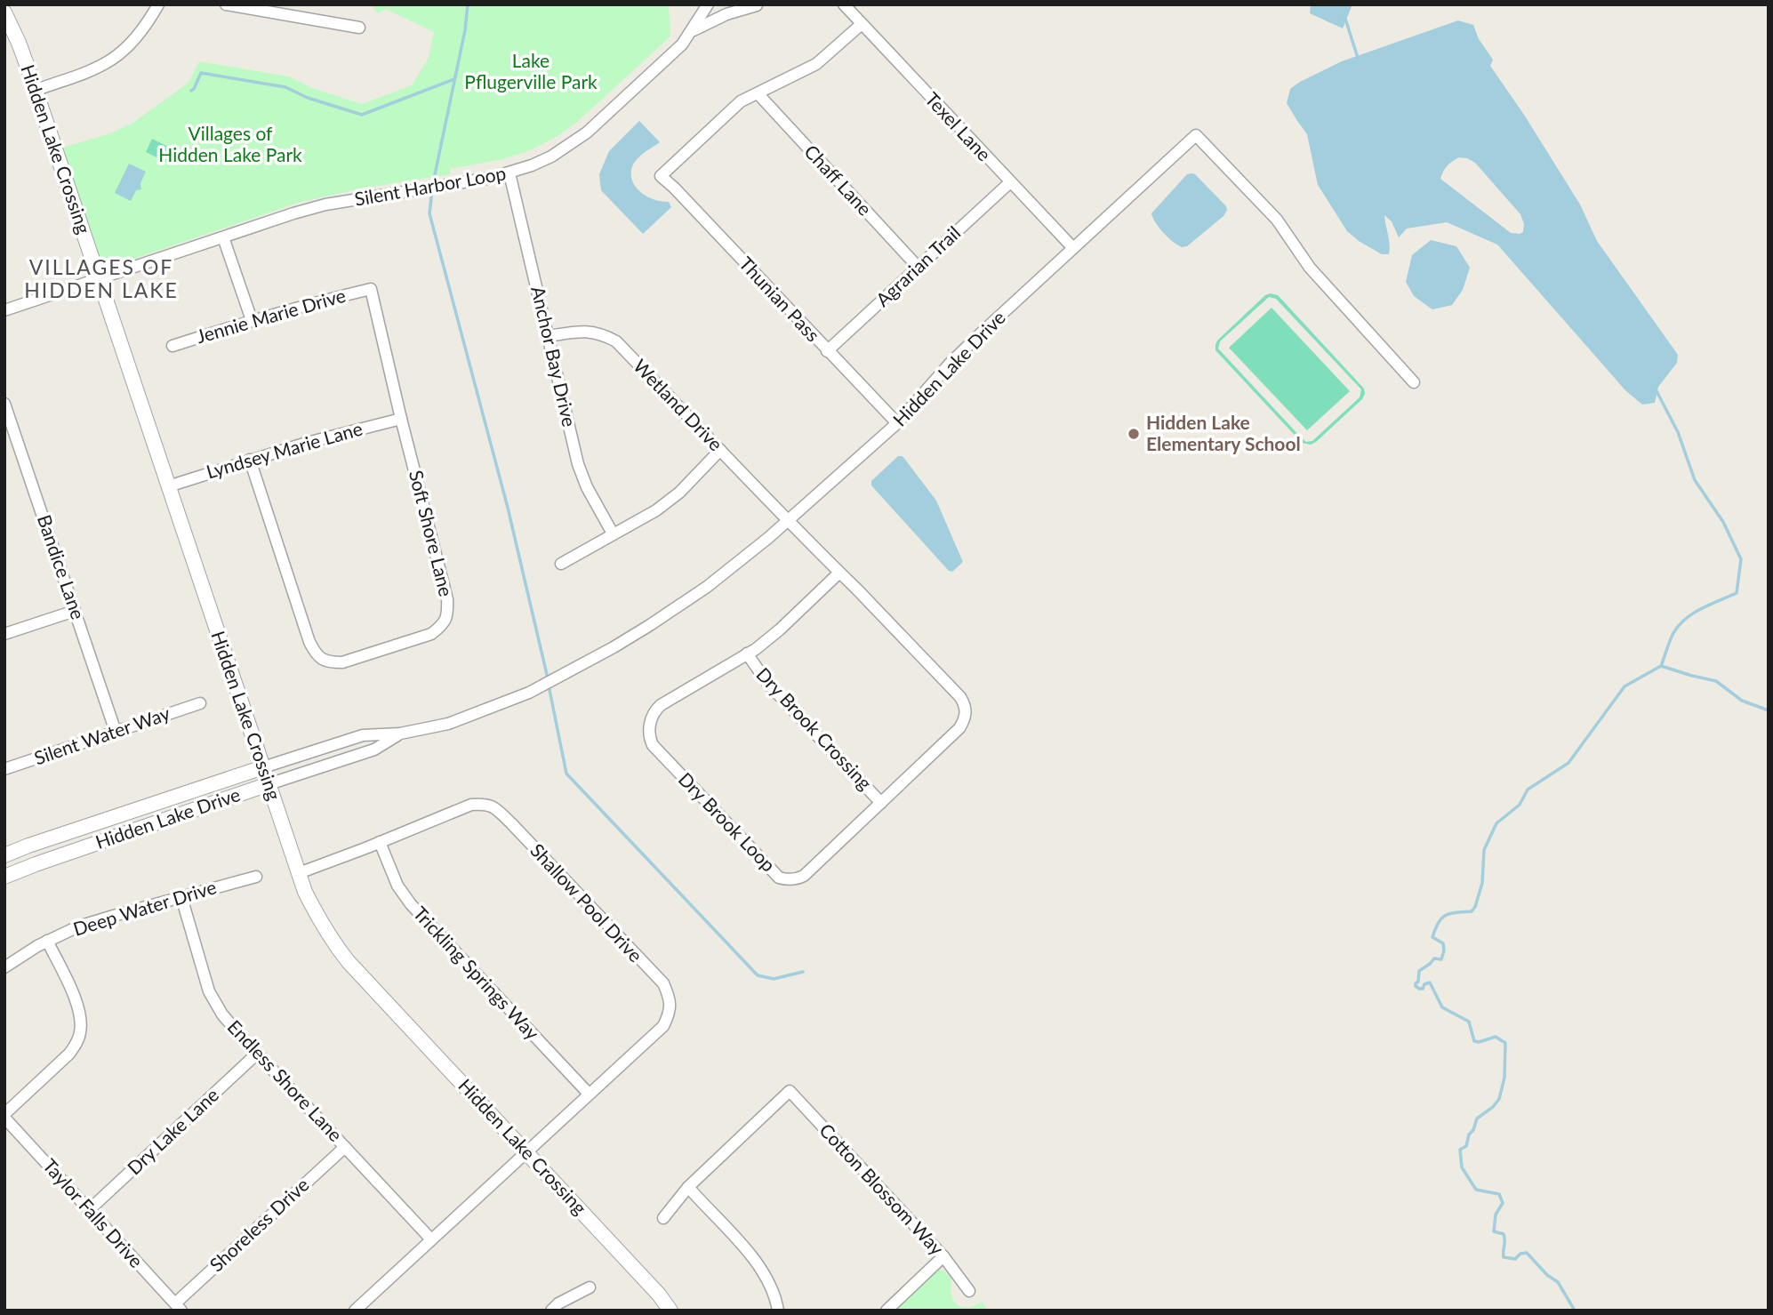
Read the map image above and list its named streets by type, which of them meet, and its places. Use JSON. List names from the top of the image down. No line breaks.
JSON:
{"streets":{"street":["Texel Lane","Hidden Lake Crossing","Chaff Lane","Silent Harbor Loop","Agrarian Trail","Thunian Pass","Jennie Marie Drive","Anchor Bay Drive","Hidden Lake Drive","Wetland Drive","Lyndsey Marie Lane","Soft Shore Lane","Bandice Lane","Dry Brook Crossing","Silent Water Way","Dry Brook Loop","Shallow Pool Drive","Deep Water Drive","Trickling Springs Way","Endless Shore Lane","Dry Lake Lane","Cotton Blossom Way","Taylor Falls Drive","Shoreless Drive"]},"crossings":[["Texel Lane","Agrarian Trail"],["Texel Lane","Hidden Lake Drive"],["Hidden Lake Crossing","Silent Harbor Loop"],["Hidden Lake Crossing","Hidden Lake Drive"],["Hidden Lake Crossing","Lyndsey Marie Lane"],["Hidden Lake Crossing","Shallow Pool Drive"],["Chaff Lane","Agrarian Trail"],["Chaff Lane","Thunian Pass"],["Silent Harbor Loop","Anchor Bay Drive"],["Agrarian Trail","Thunian Pass"],["Thunian Pass","Hidden Lake Drive"],["Jennie Marie Drive","Soft Shore Lane"],["Anchor Bay Drive","Wetland Drive"],["Hidden Lake Drive","Wetland Drive"],["Hidden Lake Drive","Dry Brook Loop"],["Wetland Drive","Dry Brook Loop"],["Lyndsey Marie Lane","Soft Shore Lane"],["Bandice Lane","Silent Water Way"],["Dry Brook Crossing","Dry Brook Loop"],["Shallow Pool Drive","Trickling Springs Way"],["Deep Water Drive","Endless Shore Lane"],["Endless Shore Lane","Dry Lake Lane"],["Endless Shore Lane","Shoreless Drive"],["Dry Lake Lane","Taylor Falls Drive"],["Taylor Falls Drive","Shoreless Drive"]],"districts":["VILLAGES OF HIDDEN LAKE"],"parks":["Lake Pflugerville Park","Villages of Hidden Lake Park"],"places":["Hidden Lake Elementary School"]}
